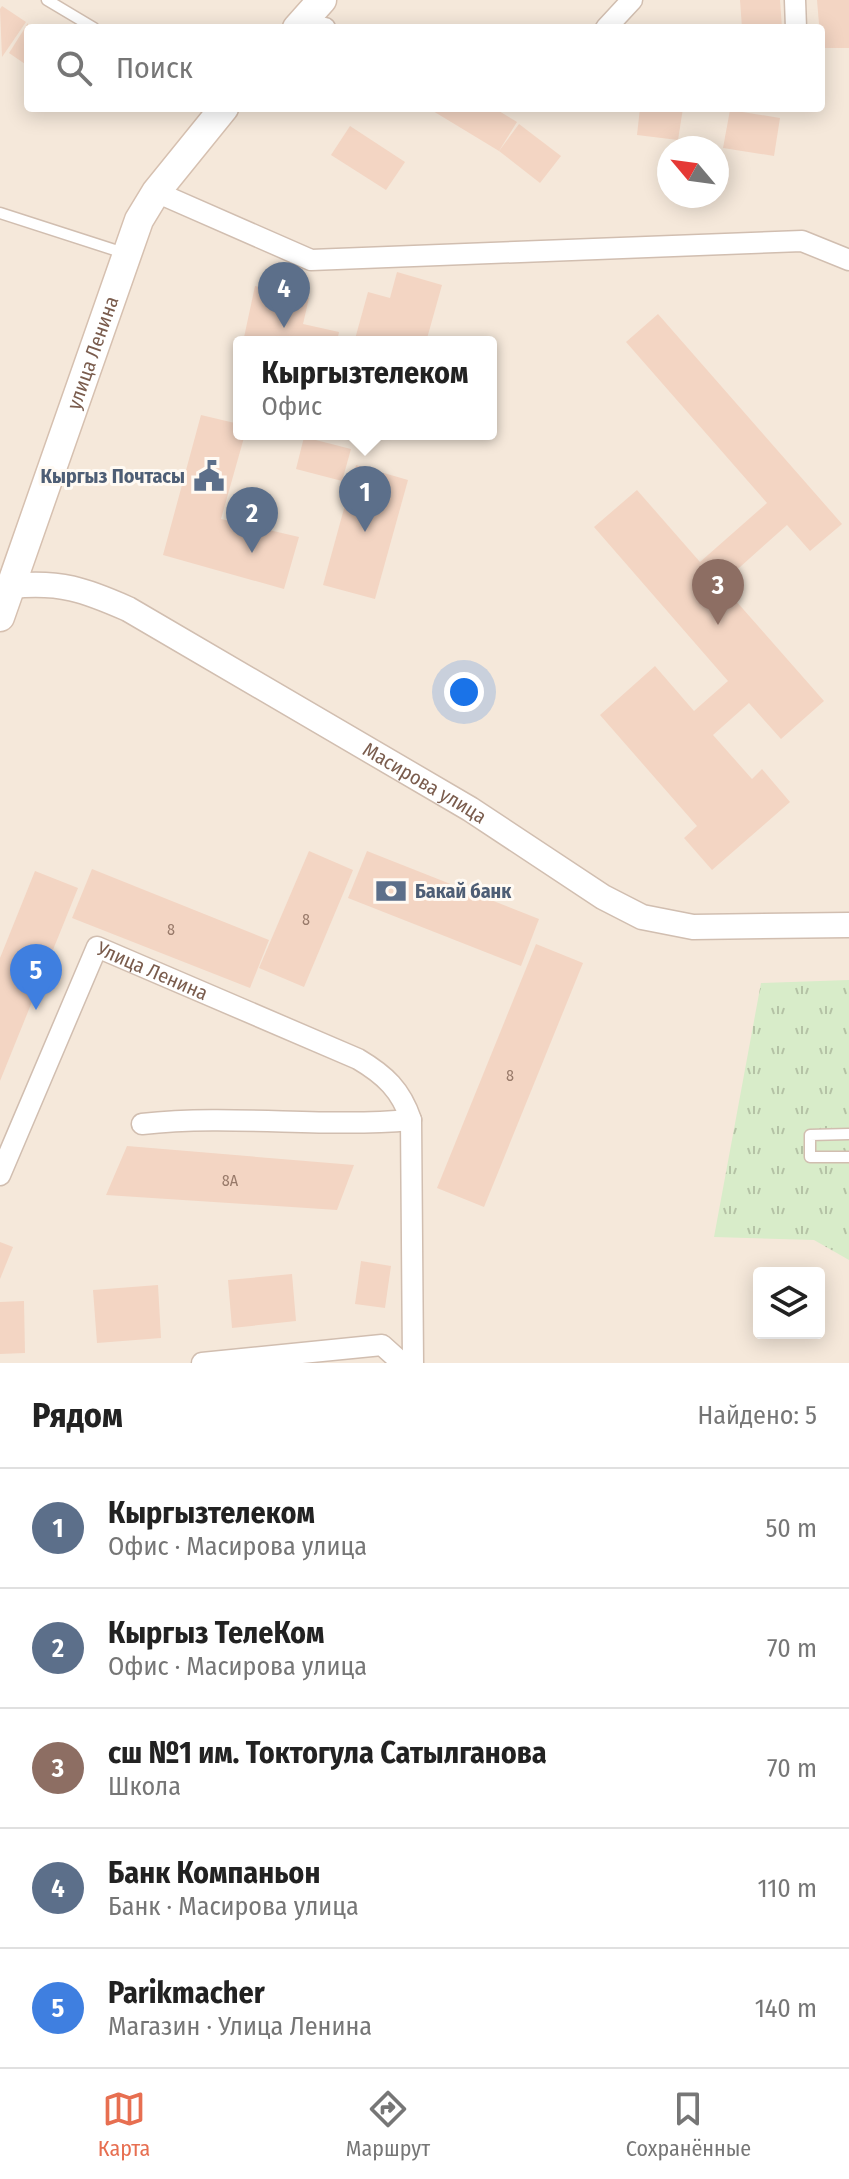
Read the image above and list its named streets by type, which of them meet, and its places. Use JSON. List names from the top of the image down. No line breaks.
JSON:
{"streets":{"main road":["улица Ленина"],"street":["Масирова улица","Улица Ленина"]},"crossings":[["улица Ленина","Масирова улица"]],"places":{"public building":["Кыргыз Почтасы"],"bank":["Бакай банк"]},"house_numbers":["8","8","8","8А"],"north":"top left","page":{"search":"Поиск","pins":["4","1","2","3","5"],"popup":["Кыргызтелеком","Офис"],"heading":["Рядом","Найдено: 5"],"list":[{"mark":"1","name":"Кыргызтелеком","note":"Офис · Масирова улица","value":"50 m"},{"mark":"2","name":"Кыргыз ТелеКом","note":"Офис · Масирова улица","value":"70 m"},{"mark":"3","name":"сш №1 им. Токтогула Сатылганова","note":"Школа","value":"70 m"},{"mark":"4","name":"Банк Компаньон","note":"Банк · Масирова улица","value":"110 m"},{"mark":"5","name":"Parikmacher","note":"Магазин · Улица Ленина","value":"140 m"}],"nav":["Карта","Маршрут","Сохранённые"]}}
